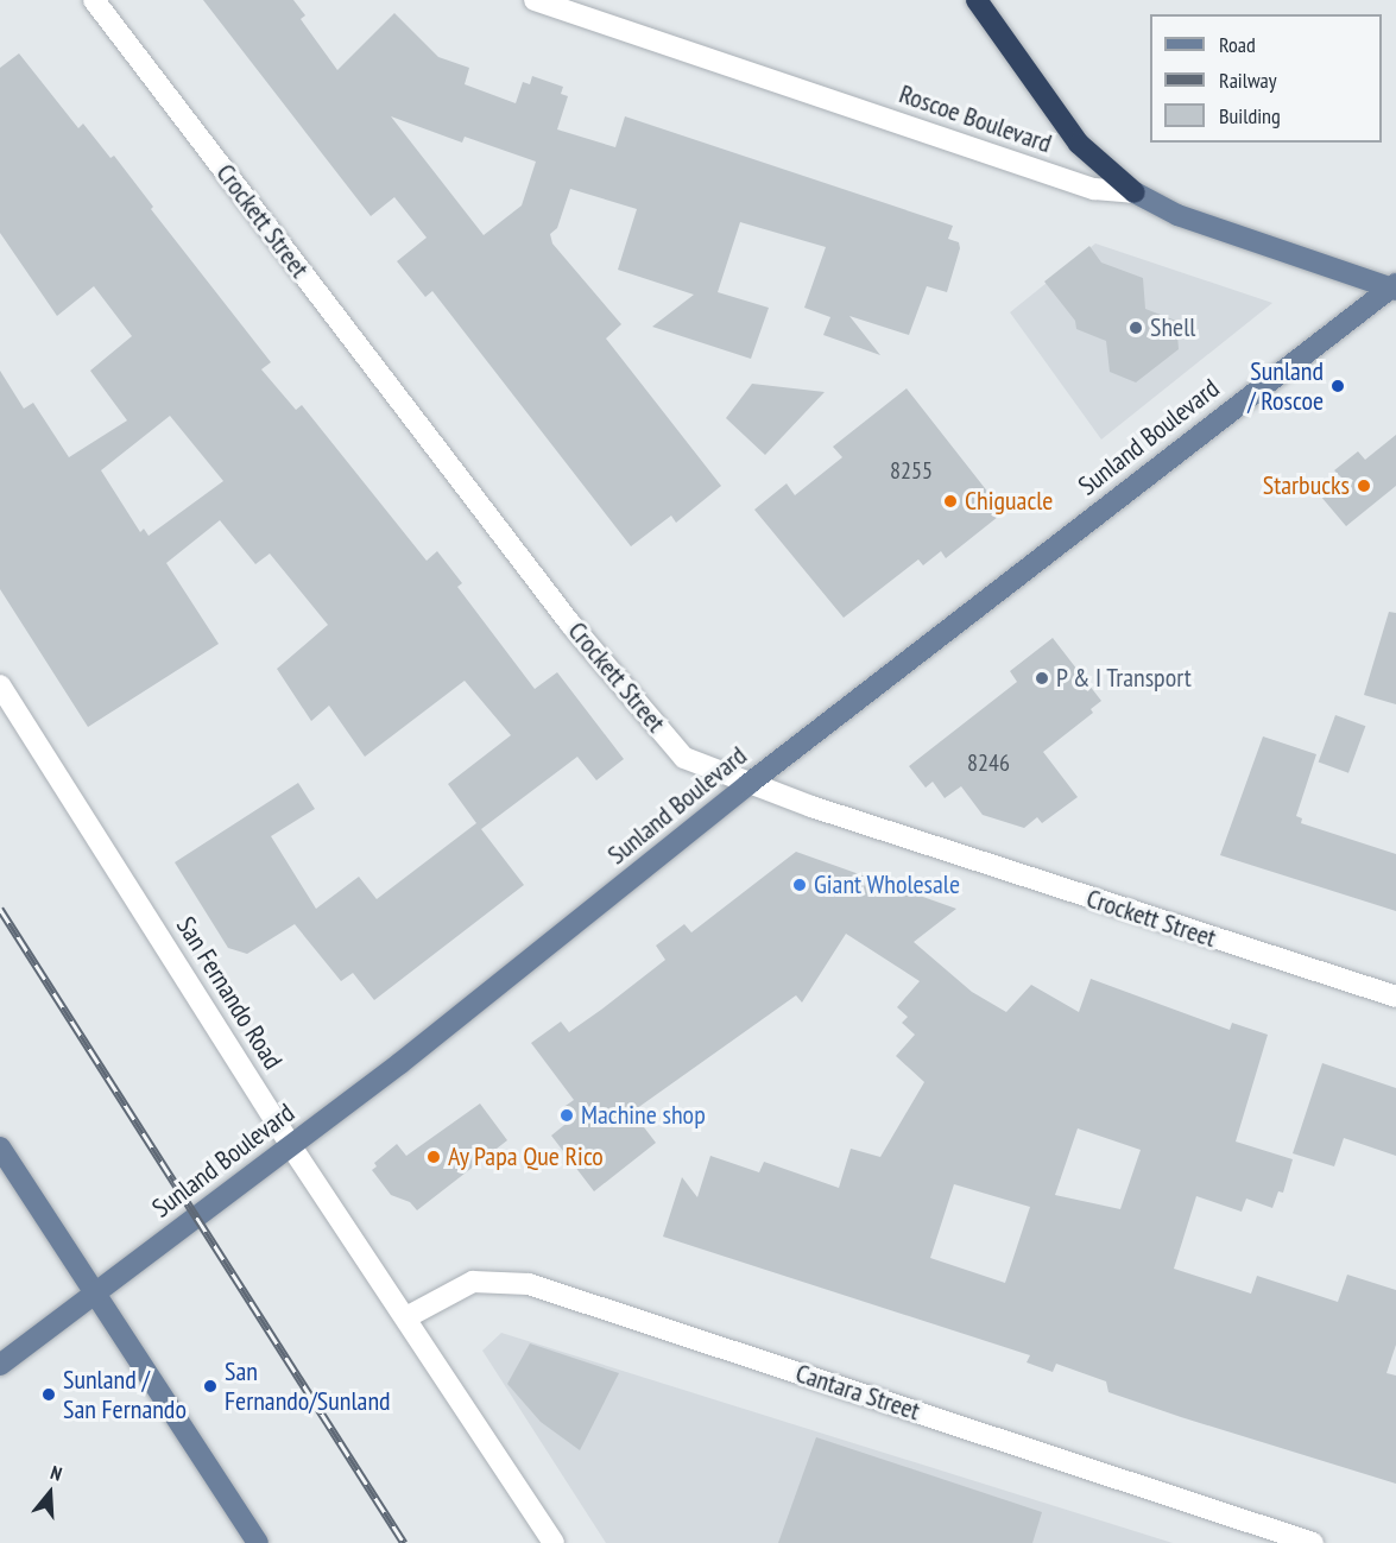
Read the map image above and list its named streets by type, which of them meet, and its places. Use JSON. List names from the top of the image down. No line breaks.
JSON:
{"streets":{"main road":["Roscoe Boulevard","Sunland Boulevard"],"street":["Crockett Street","San Fernando Road","Cantara Street"]},"crossings":[["Roscoe Boulevard","Sunland Boulevard"],["Crockett Street","Sunland Boulevard"],["Sunland Boulevard","San Fernando Road"],["San Fernando Road","Cantara Street"]],"places":["Shell","Sunland / Roscoe","Starbucks","Chiguacle","P & I Transport","Giant Wholesale","Machine shop","Ay Papa Que Rico","San Fernando/Sunland","Sunland / San Fernando"],"house_numbers":["8255","8246"],"legend":["Road","Railway","Building"],"north":"top"}
